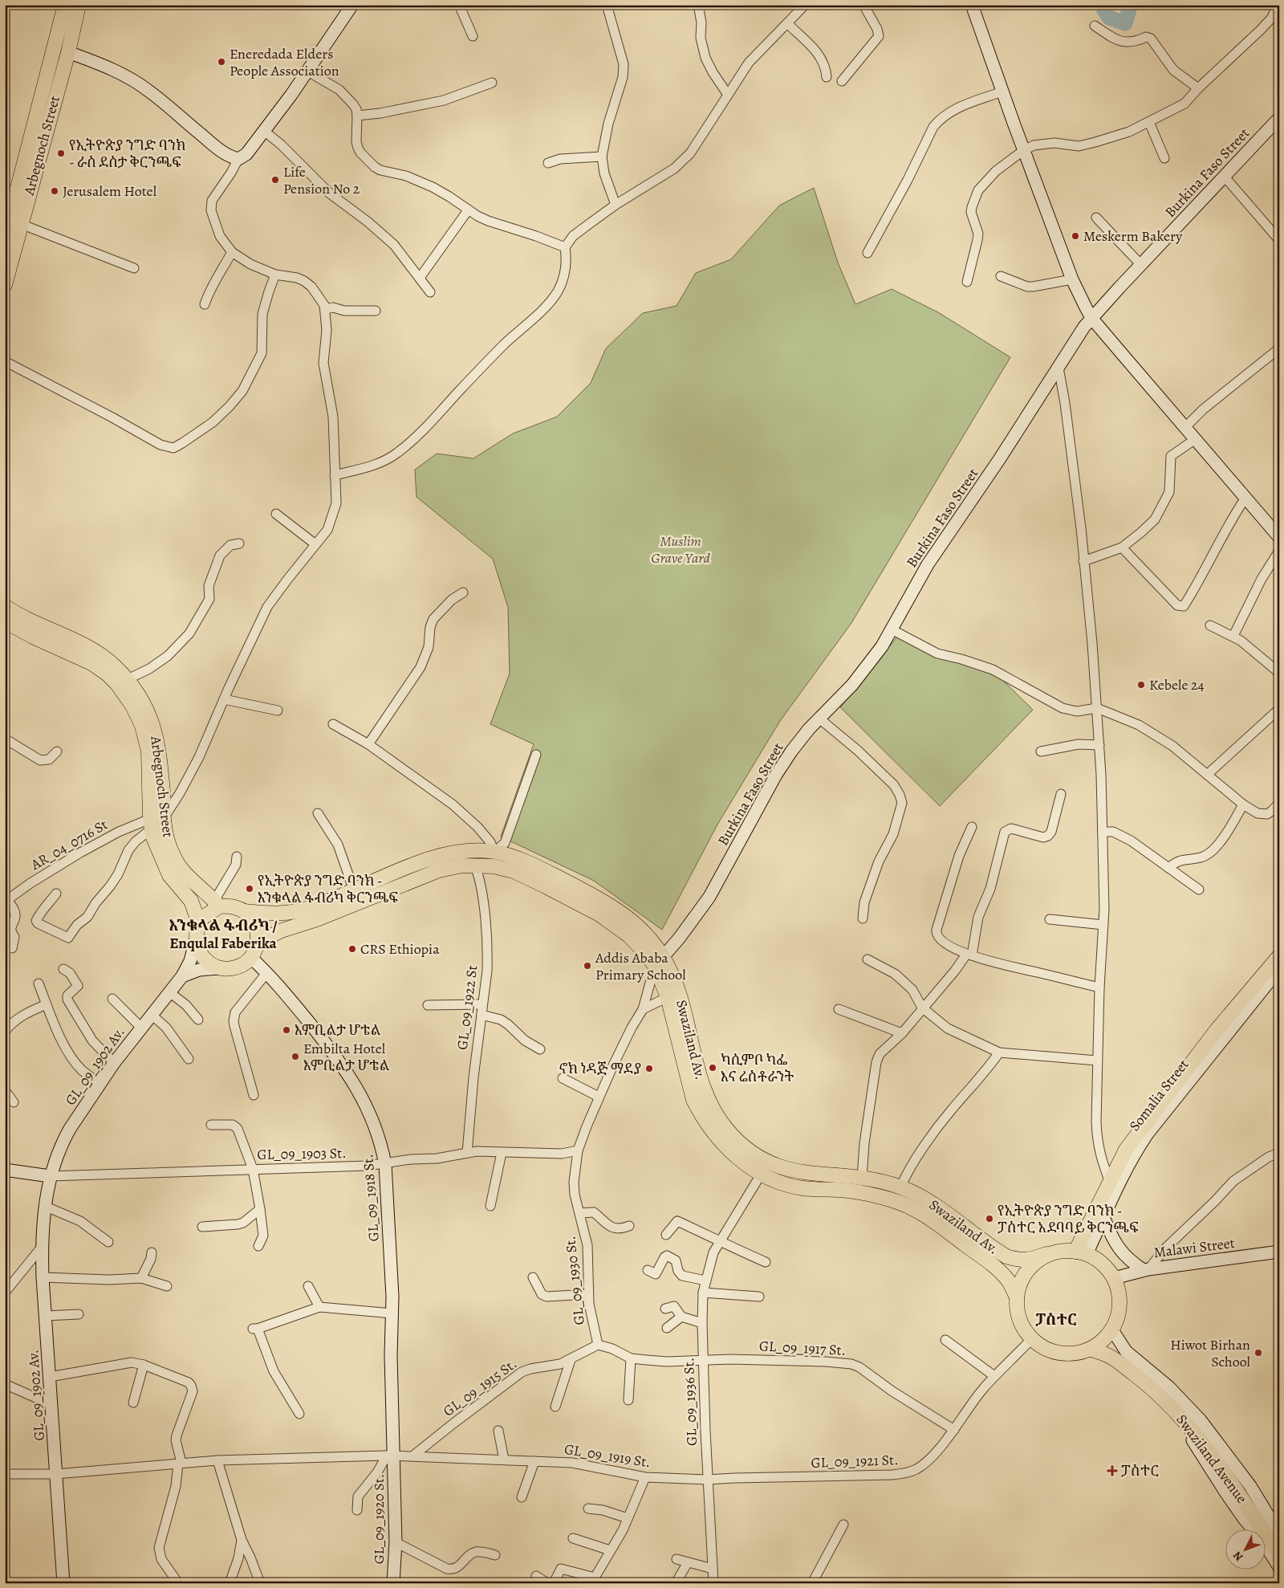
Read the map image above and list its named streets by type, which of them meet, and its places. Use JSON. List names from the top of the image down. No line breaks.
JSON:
{"streets":{"main road":["Arbegnoch Street","Burkina Faso Street","Swaziland Av.","GL_09_1902 Av.","Somalia Street","GL_09_1918 St.","Malawi Street","Swaziland Avenue","GL_09_1920 St."],"street":["AR_04_0716 St","GL_09_1922 St","GL_09_1903 St.","GL_09_1930 St.","GL_09_1917 St.","GL_09_1915 St.","GL_09_1936 St.","GL_09_1919 St.","GL_09_1921 St."]},"crossings":[["Arbegnoch Street","AR_04_0716 St"],["Arbegnoch Street","Swaziland Av."],["Arbegnoch Street","GL_09_1902 Av."],["Arbegnoch Street","GL_09_1918 St."],["Burkina Faso Street","Swaziland Av."],["Burkina Faso Street","GL_09_1930 St."],["GL_09_1922 St","Swaziland Av."],["GL_09_1922 St","GL_09_1903 St."],["Swaziland Av.","GL_09_1902 Av."],["Swaziland Av.","Somalia Street"],["Swaziland Av.","GL_09_1918 St."],["Swaziland Av.","Malawi Street"],["Swaziland Av.","GL_09_1930 St."],["Swaziland Av.","GL_09_1936 St."],["Swaziland Av.","Swaziland Avenue"],["Swaziland Av.","GL_09_1921 St."],["GL_09_1902 Av.","GL_09_1903 St."],["GL_09_1902 Av.","GL_09_1918 St."],["GL_09_1902 Av.","GL_09_1919 St."],["Somalia Street","Malawi Street"],["Somalia Street","Swaziland Avenue"],["Somalia Street","GL_09_1921 St."],["GL_09_1903 St.","GL_09_1918 St."],["GL_09_1903 St.","GL_09_1930 St."],["GL_09_1918 St.","GL_09_1919 St."],["GL_09_1918 St.","GL_09_1920 St."],["Malawi Street","Swaziland Avenue"],["Malawi Street","GL_09_1921 St."],["GL_09_1930 St.","GL_09_1915 St."],["GL_09_1917 St.","GL_09_1936 St."],["GL_09_1917 St.","GL_09_1921 St."],["GL_09_1915 St.","GL_09_1919 St."],["GL_09_1936 St.","GL_09_1919 St."],["GL_09_1936 St.","GL_09_1921 St."],["GL_09_1919 St.","GL_09_1921 St."],["GL_09_1919 St.","GL_09_1920 St."],["Swaziland Avenue","GL_09_1921 St."]],"districts":["እንቁላል ፋብሪካ / Enqulal Faberika","ፓስተር"],"parks":["Muslim Grave Yard"],"places":{"other":["Eneredada Elders People Association","የኢትዮጵያ ንግድ ባንክ - ራስ ደስታ ቅርንጫፍ","Life Pension No 2","Jerusalem Hotel","Meskerm Bakery","Kebele 24","የኢትዮጵያ ንግድ ባንክ - እንቁላል ፋብሪካ ቅርንጫፍ","CRS Ethiopia","Addis Ababa Primary School","እምቢልታ ሆቴል","Embilta Hotel እምቢልታ ሆቴል","ካሲምቦ ካፌ እና ሬስቶራንት","ኖክ ነዳጅ ማደያ","የኢትዮጵያ ንግድ ባንክ - ፓስተር አደባባይ ቅርንጫፍ","Hiwot Birhan School"],"health":["ፓስተር"]},"north":"bottom left"}
